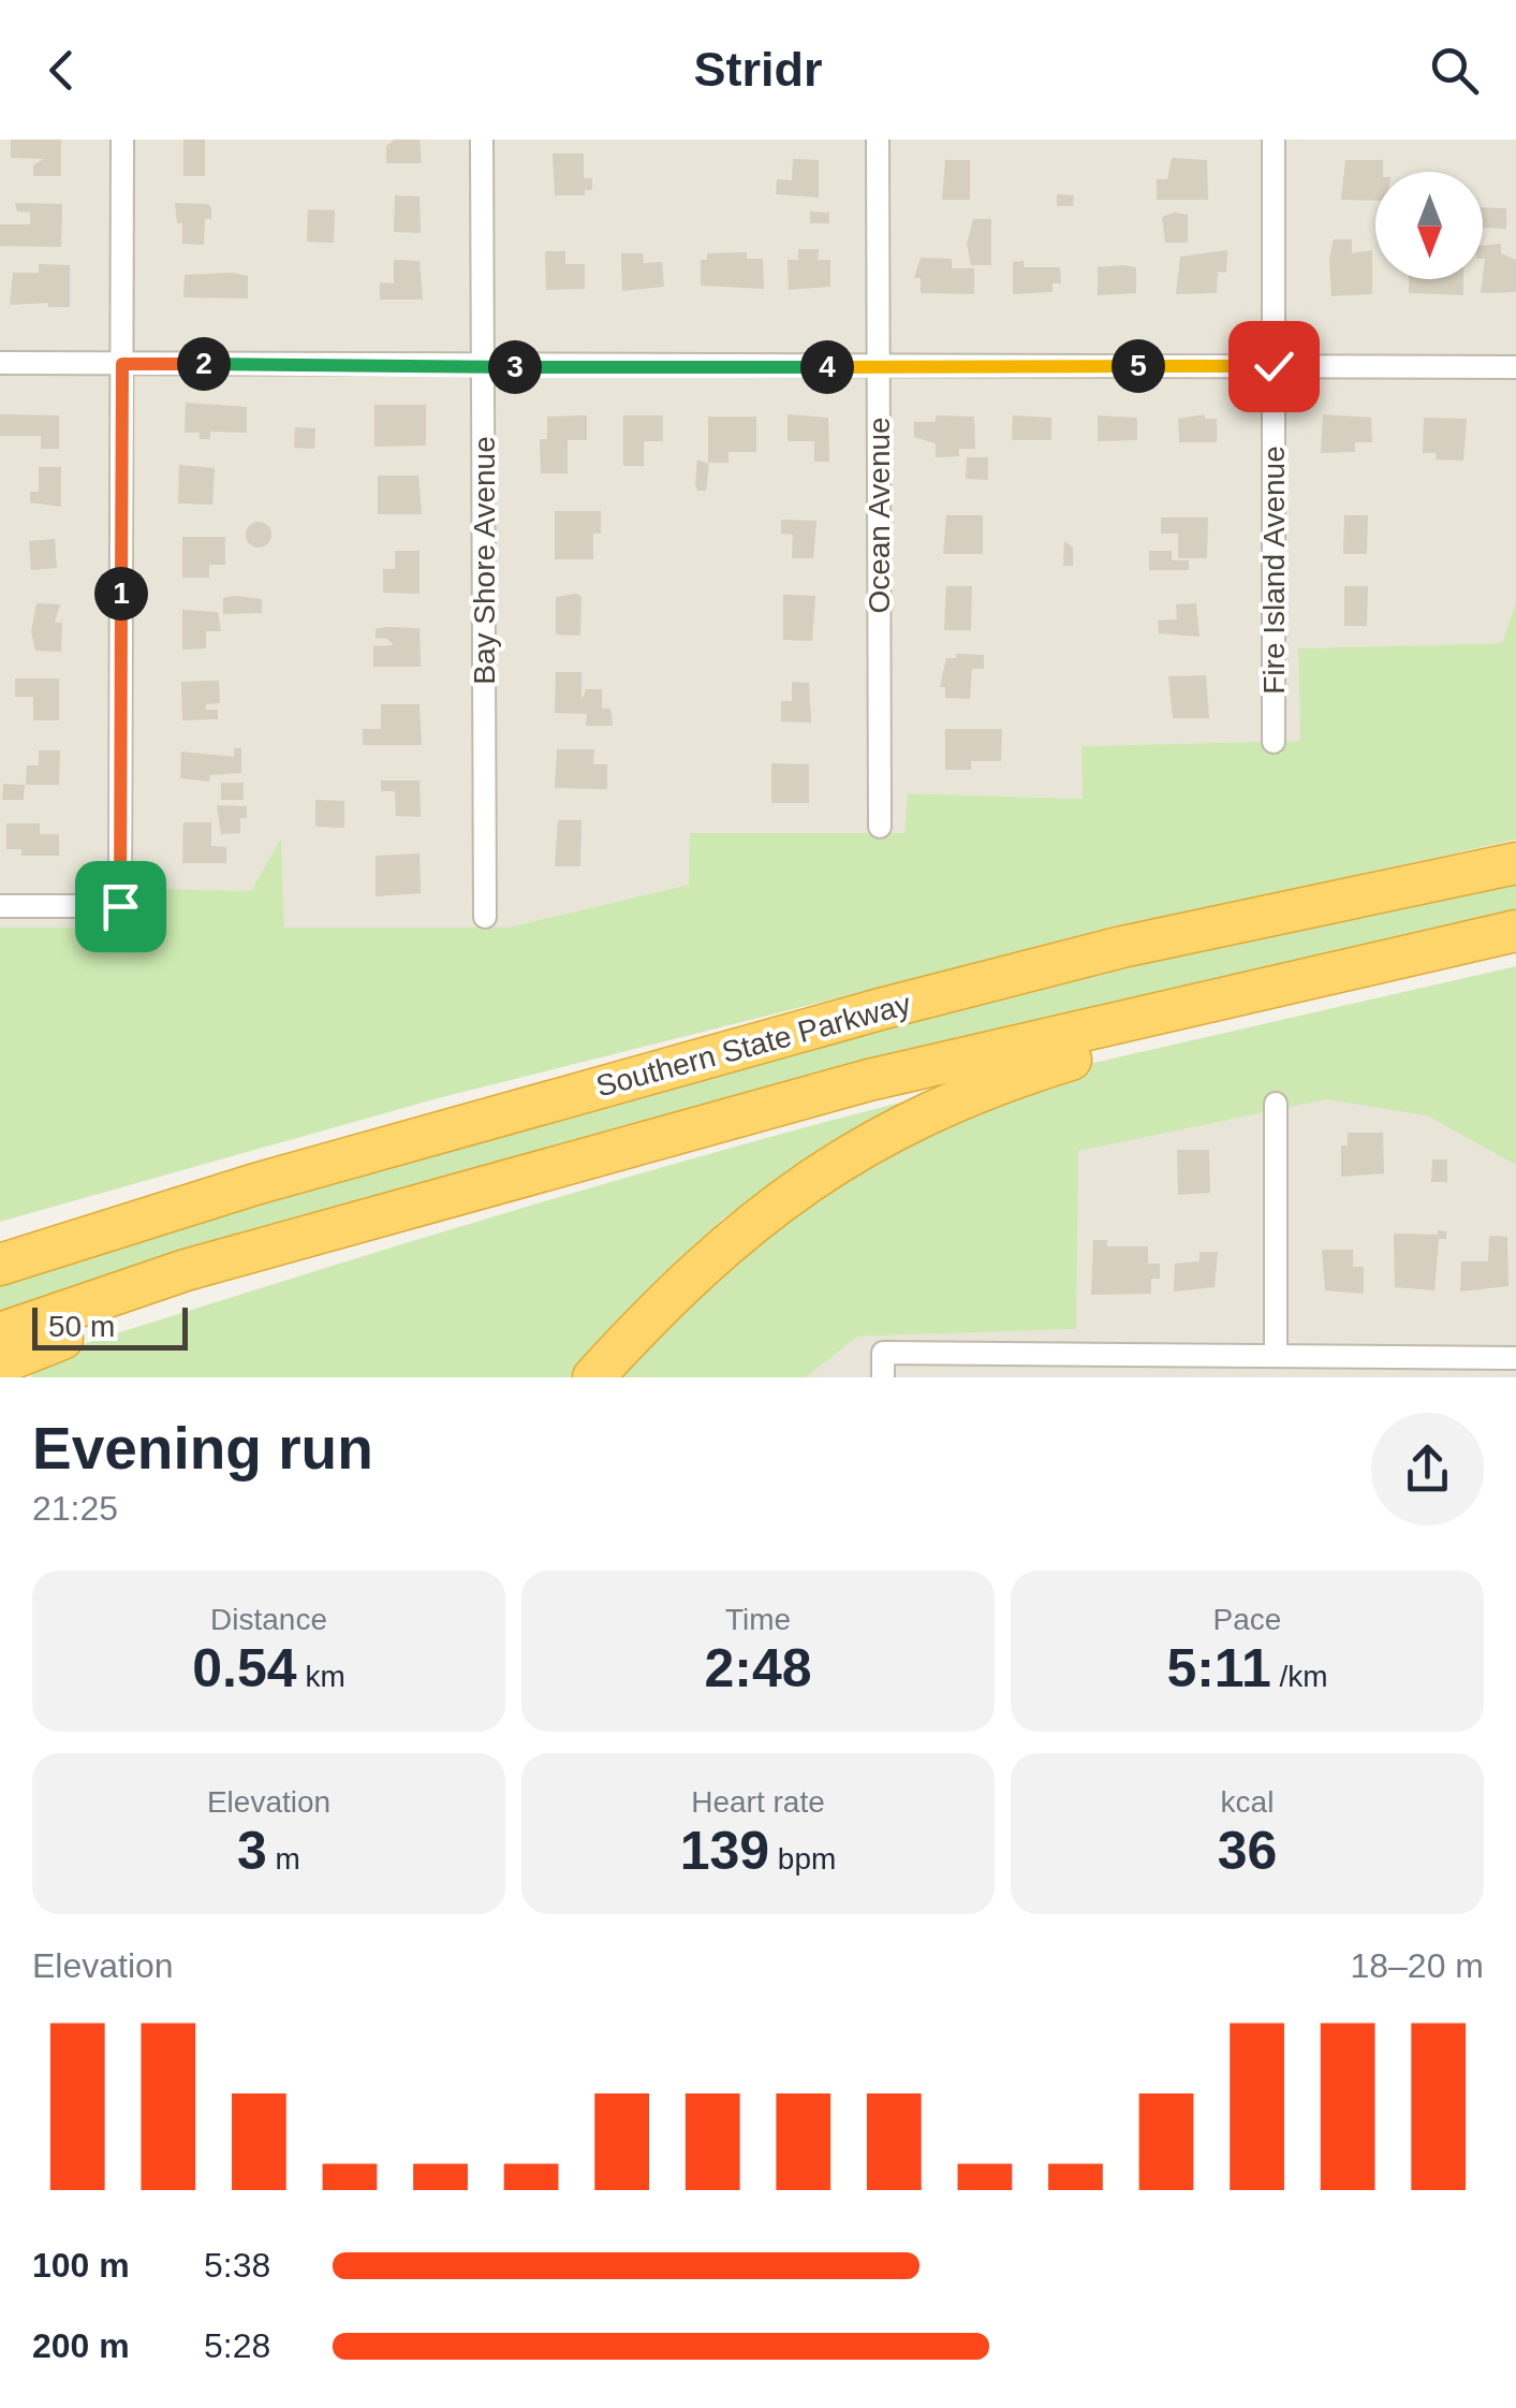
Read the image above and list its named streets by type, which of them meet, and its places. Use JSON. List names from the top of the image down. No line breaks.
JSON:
{"streets":{"highway":["Southern State Parkway"],"street":["Ocean Avenue","Bay Shore Avenue","Fire Island Avenue"]},"scale_bar":"50 m","north":"bottom","page":{"header":"Stridr","pins":["2","5","3","4","1"],"scale":"50 m","heading":["Evening run","21:25"],"stats":[["Distance","0.54 km"],["Time","2:48"],["Pace","5:11 /km"],["Elevation","3 m"],["Heart rate","139 bpm"],["kcal","36"]],"chart":["Elevation","18–20 m"],"list":[{"name":"100 m","note":"5:38"},{"name":"200 m","note":"5:28"}]}}
